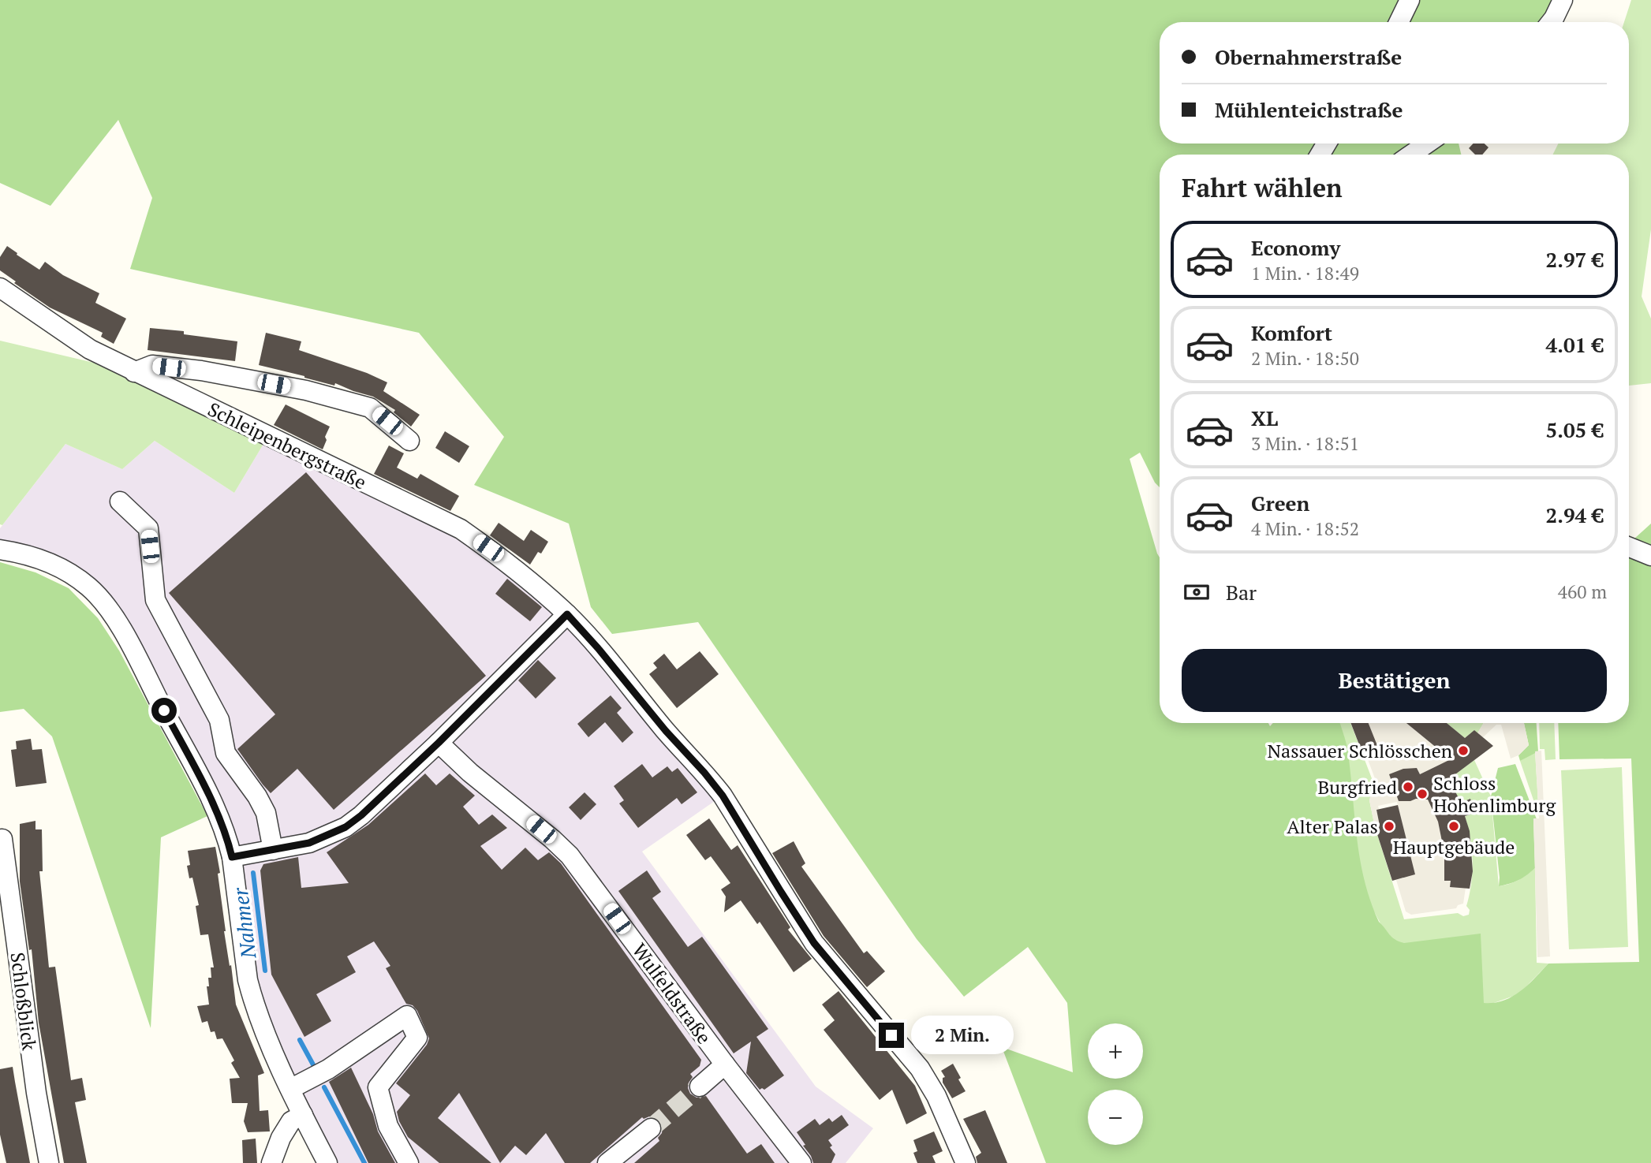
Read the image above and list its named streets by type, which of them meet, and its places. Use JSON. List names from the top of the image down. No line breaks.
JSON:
{"streets":{"street":["Schleipenbergstraße","Wulfeldstraße","Schloßblick"]},"water":["Nahmer"],"places":["Nassauer Schlösschen","Burgfried","Schloss Hohenlimburg","Alter Palas","Hauptgebäude"],"page":{"banner":["Obernahmerstraße","Mühlenteichstraße"],"heading":"Fahrt wählen","list":[{"name":"Economy","note":"1 Min. · 18:49","value":"2.97 €"},{"name":"Komfort","note":"2 Min. · 18:50","value":"4.01 €"},{"name":"XL","note":"3 Min. · 18:51","value":"5.05 €"},{"name":"Green","note":"4 Min. · 18:52","value":"2.94 €"}],"pay":["Bar","460 m"],"buttons":"Bestätigen","bubble":"2 Min.","map_buttons":["+","−"]}}
